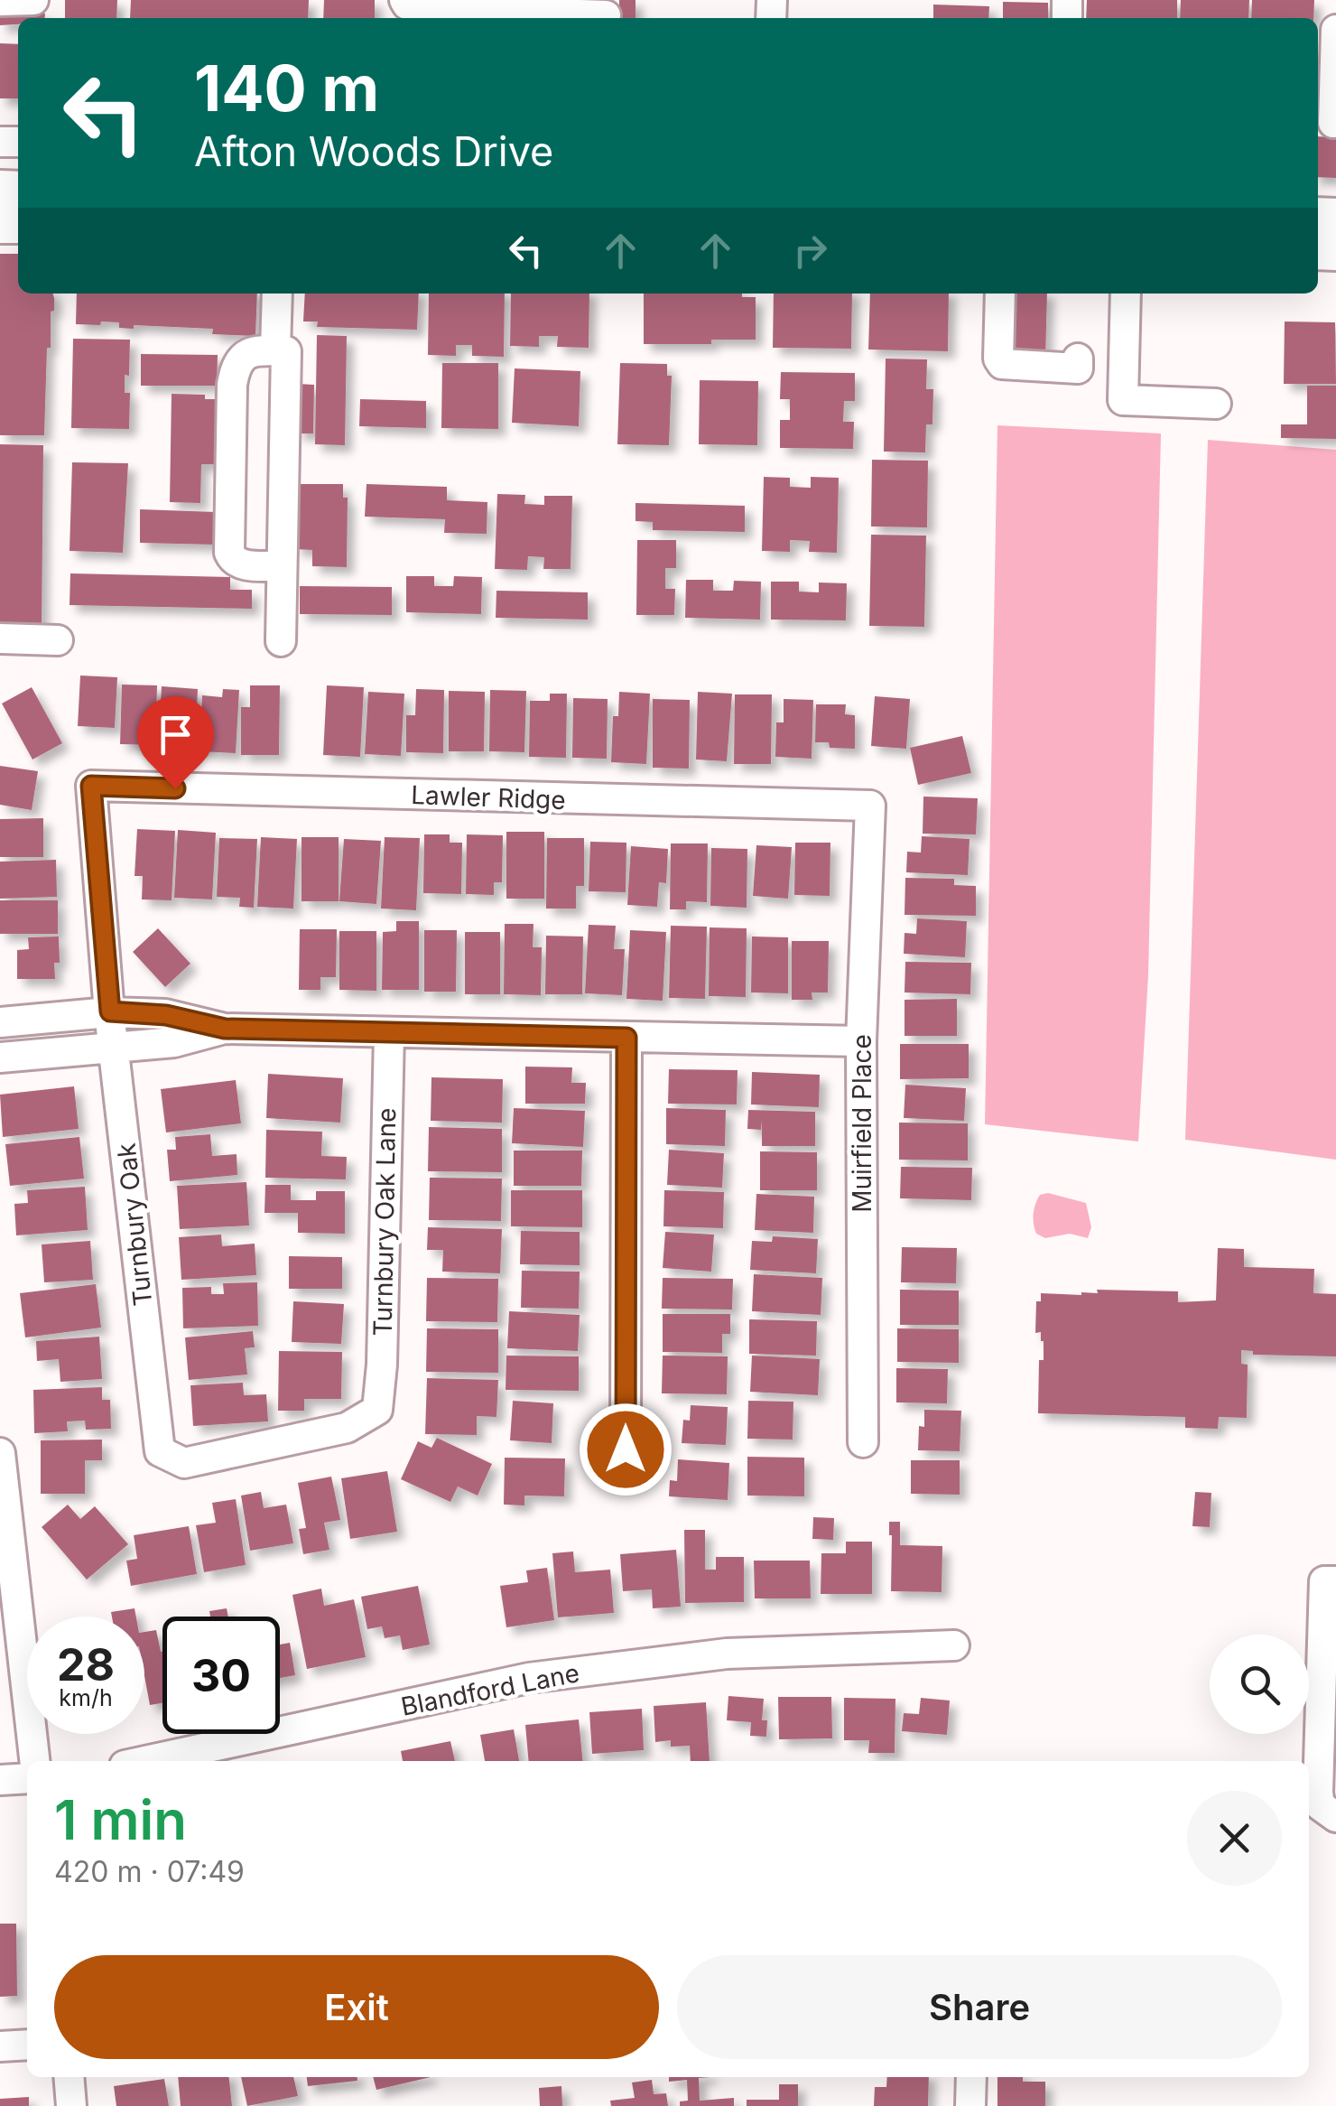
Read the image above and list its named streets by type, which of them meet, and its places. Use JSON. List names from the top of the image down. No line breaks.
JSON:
{"streets":{"street":["Lawler Ridge","Muirfield Place","Turnbury Oak Lane","Turnbury Oak","Blandford Lane"]},"crossings":[["Lawler Ridge","Muirfield Place"],["Lawler Ridge","Turnbury Oak"],["Turnbury Oak Lane","Turnbury Oak"]],"page":{"turn":["140 m","Afton Woods Drive"],"speed":"28 km/h","limit":"30","heading":["1 min","420 m · 07:49"],"buttons":["Exit","Share"]}}
